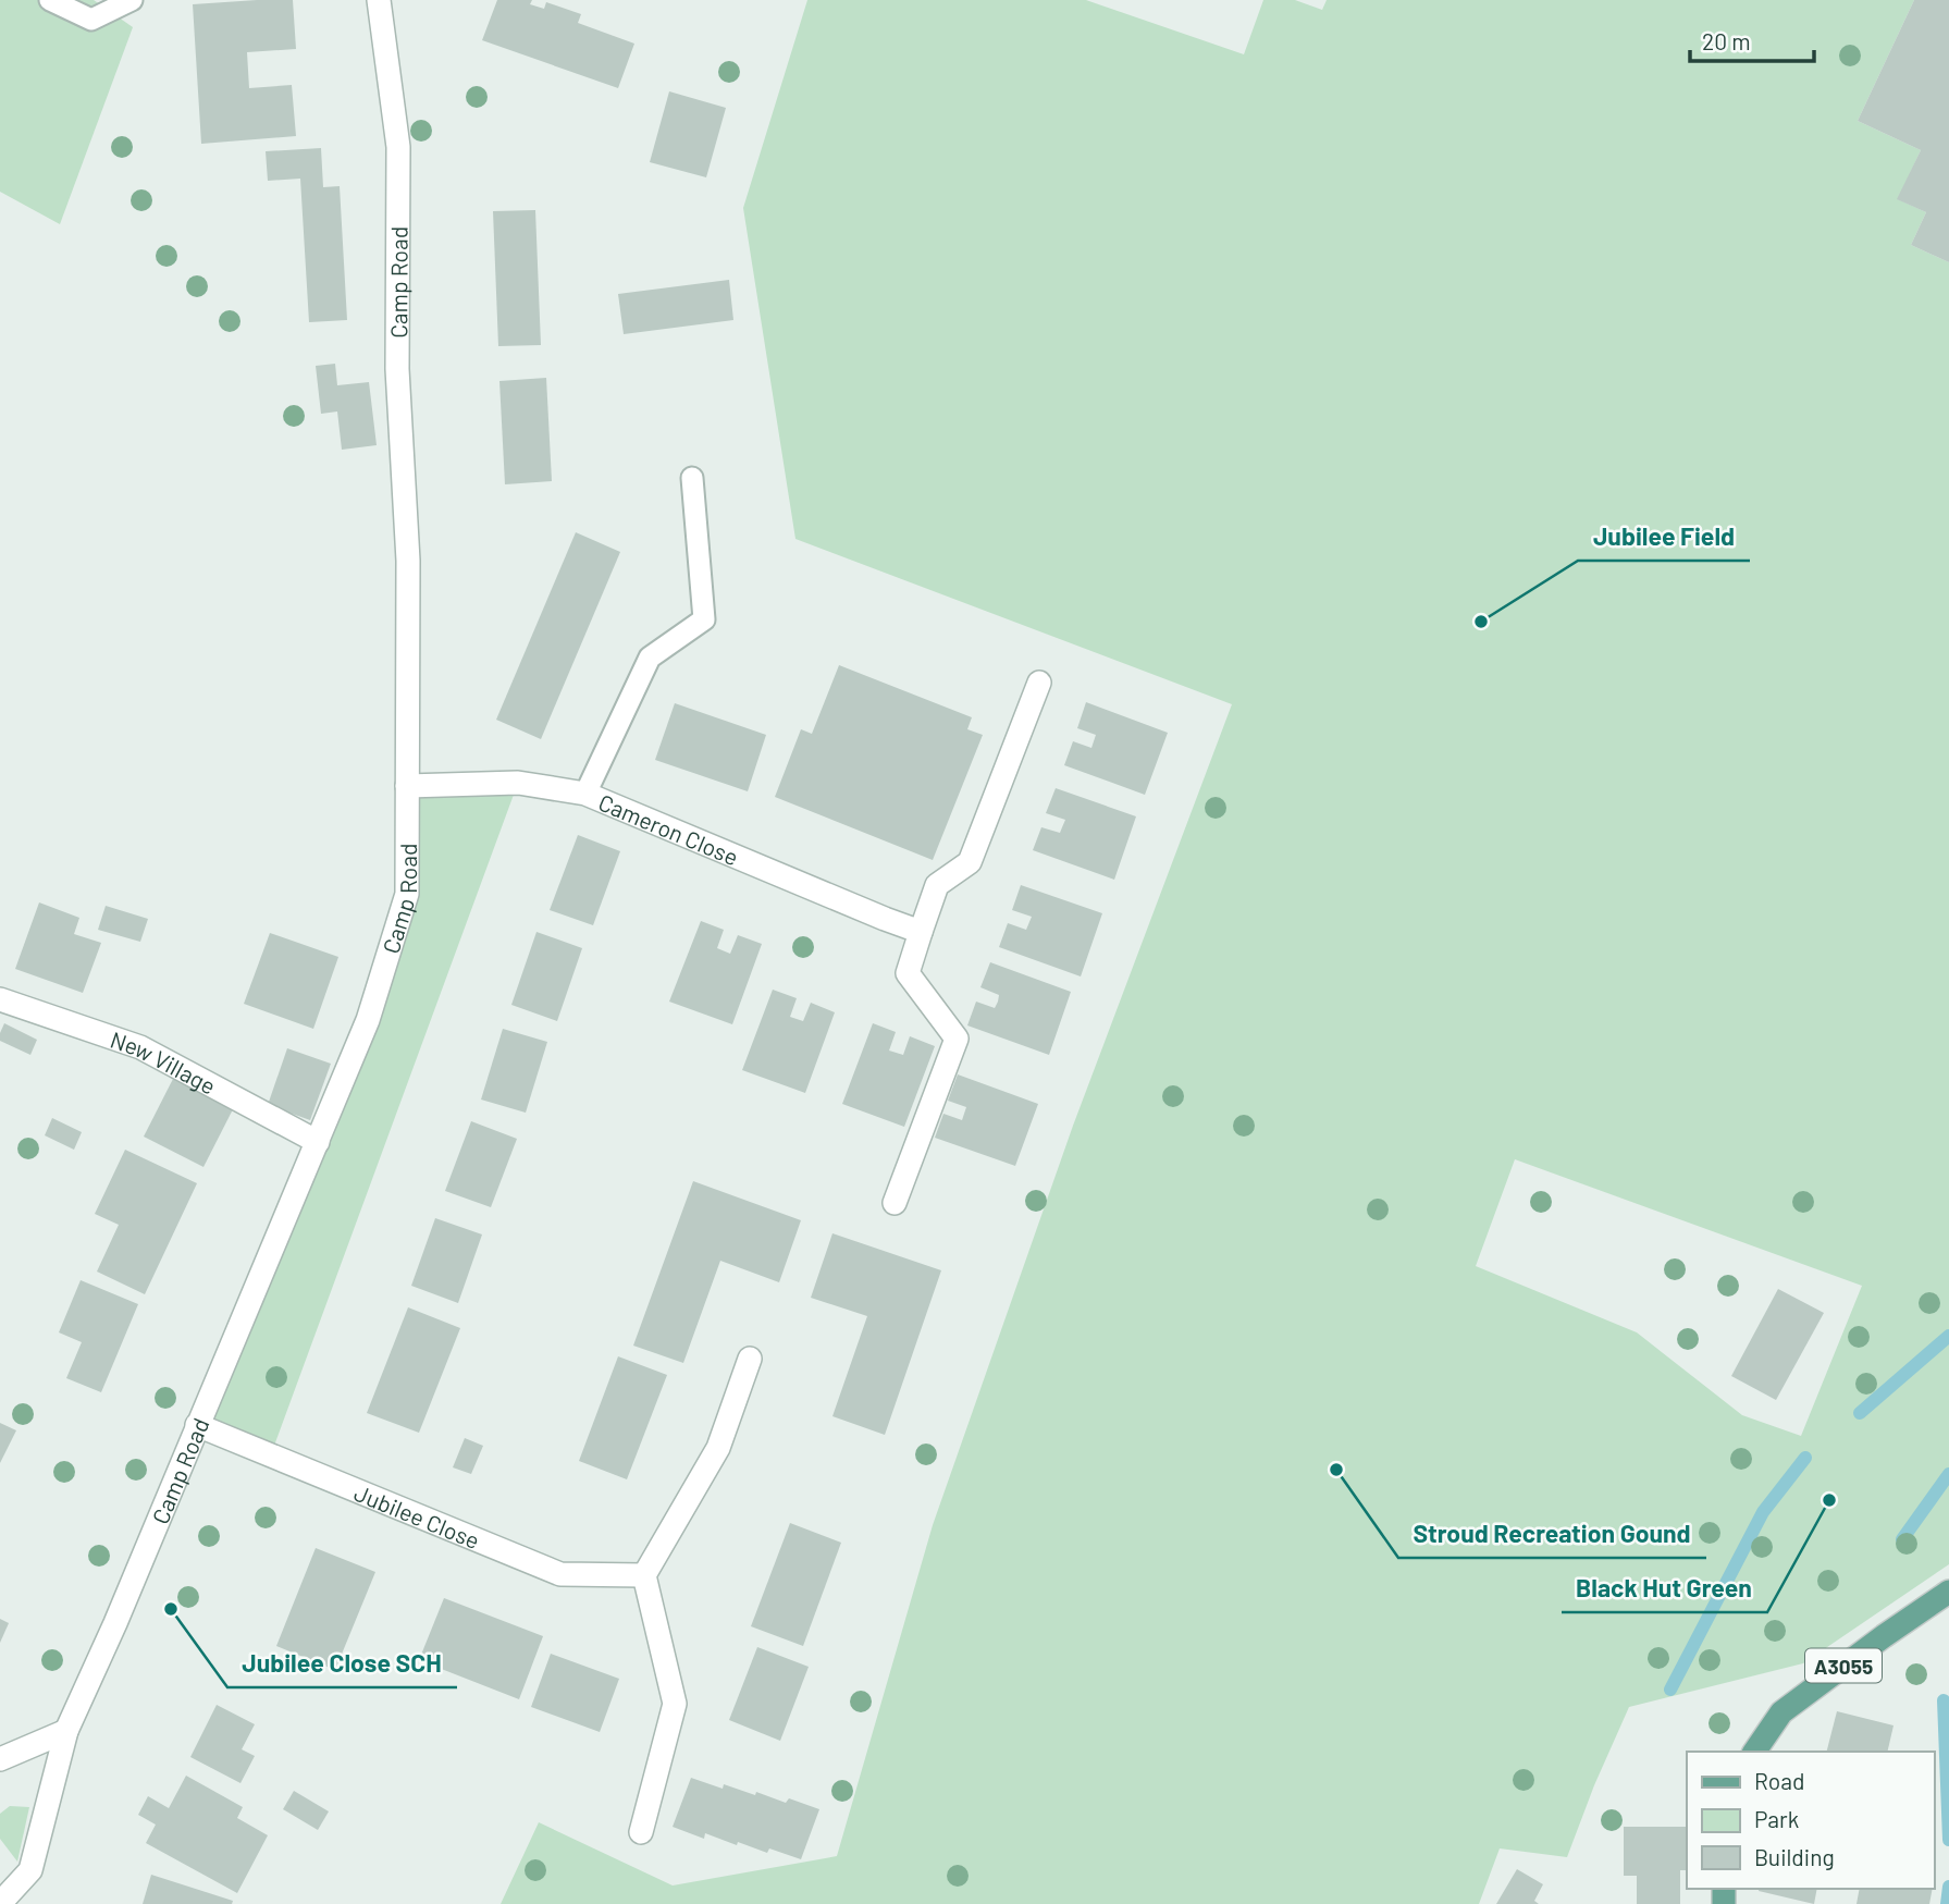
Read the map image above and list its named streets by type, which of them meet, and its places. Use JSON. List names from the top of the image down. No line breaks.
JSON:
{"streets":{"main road":["A3055"],"street":["Camp Road","Cameron Close","New Village","Jubilee Close"]},"crossings":[["Camp Road","Cameron Close"],["Camp Road","New Village"],["Camp Road","Jubilee Close"]],"places":["Jubilee Field","Stroud Recreation Gound","Black Hut Green","Jubilee Close SCH"],"legend":["Road","Park","Building"],"scale_bar":"20 m"}
